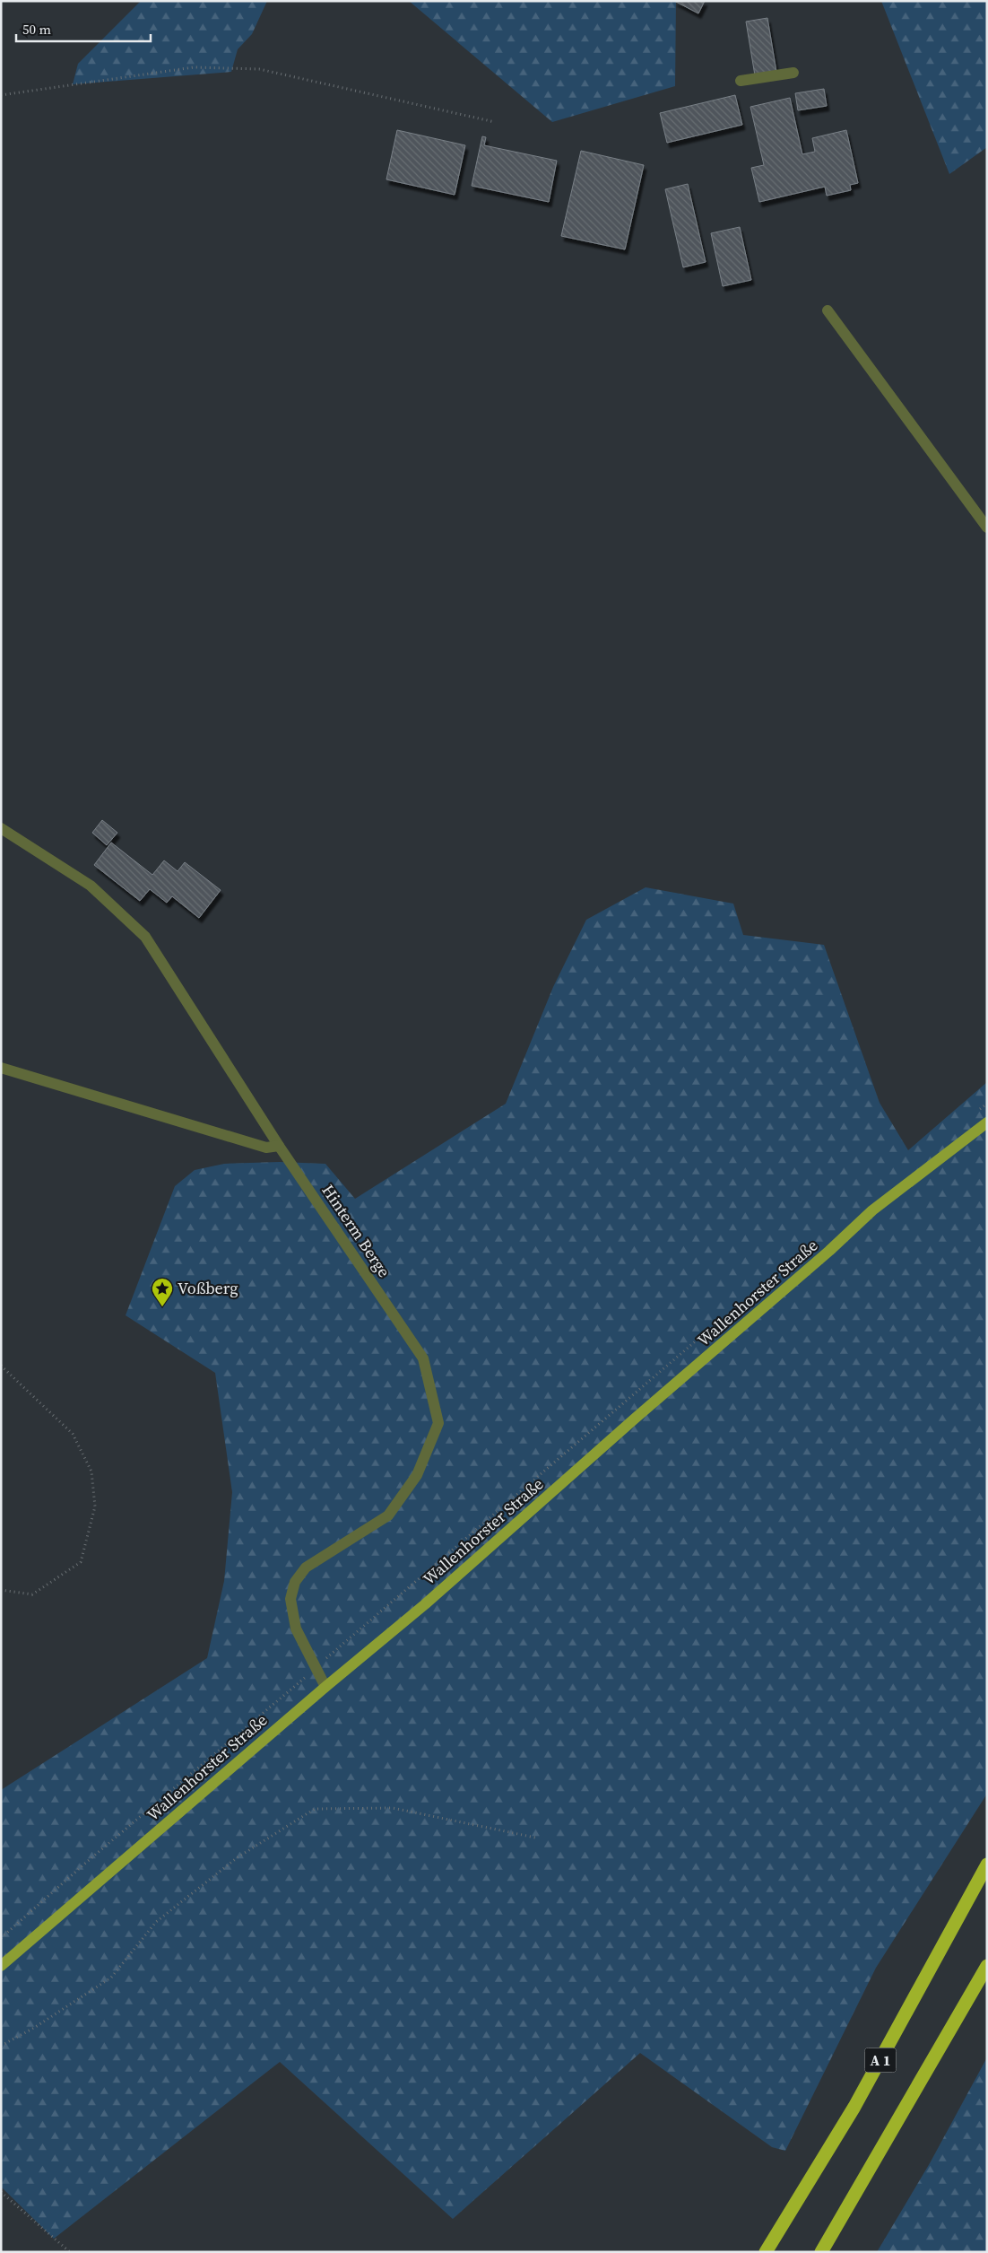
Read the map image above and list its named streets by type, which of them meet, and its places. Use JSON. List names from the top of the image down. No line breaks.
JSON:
{"streets":{"highway":["A 1"],"main road":["Wallenhorster Straße"],"street":["Hinterm Berge"]},"crossings":[["Hinterm Berge","Wallenhorster Straße"]],"places":{"place":["Voßberg"]},"scale_bar":"50 m"}
